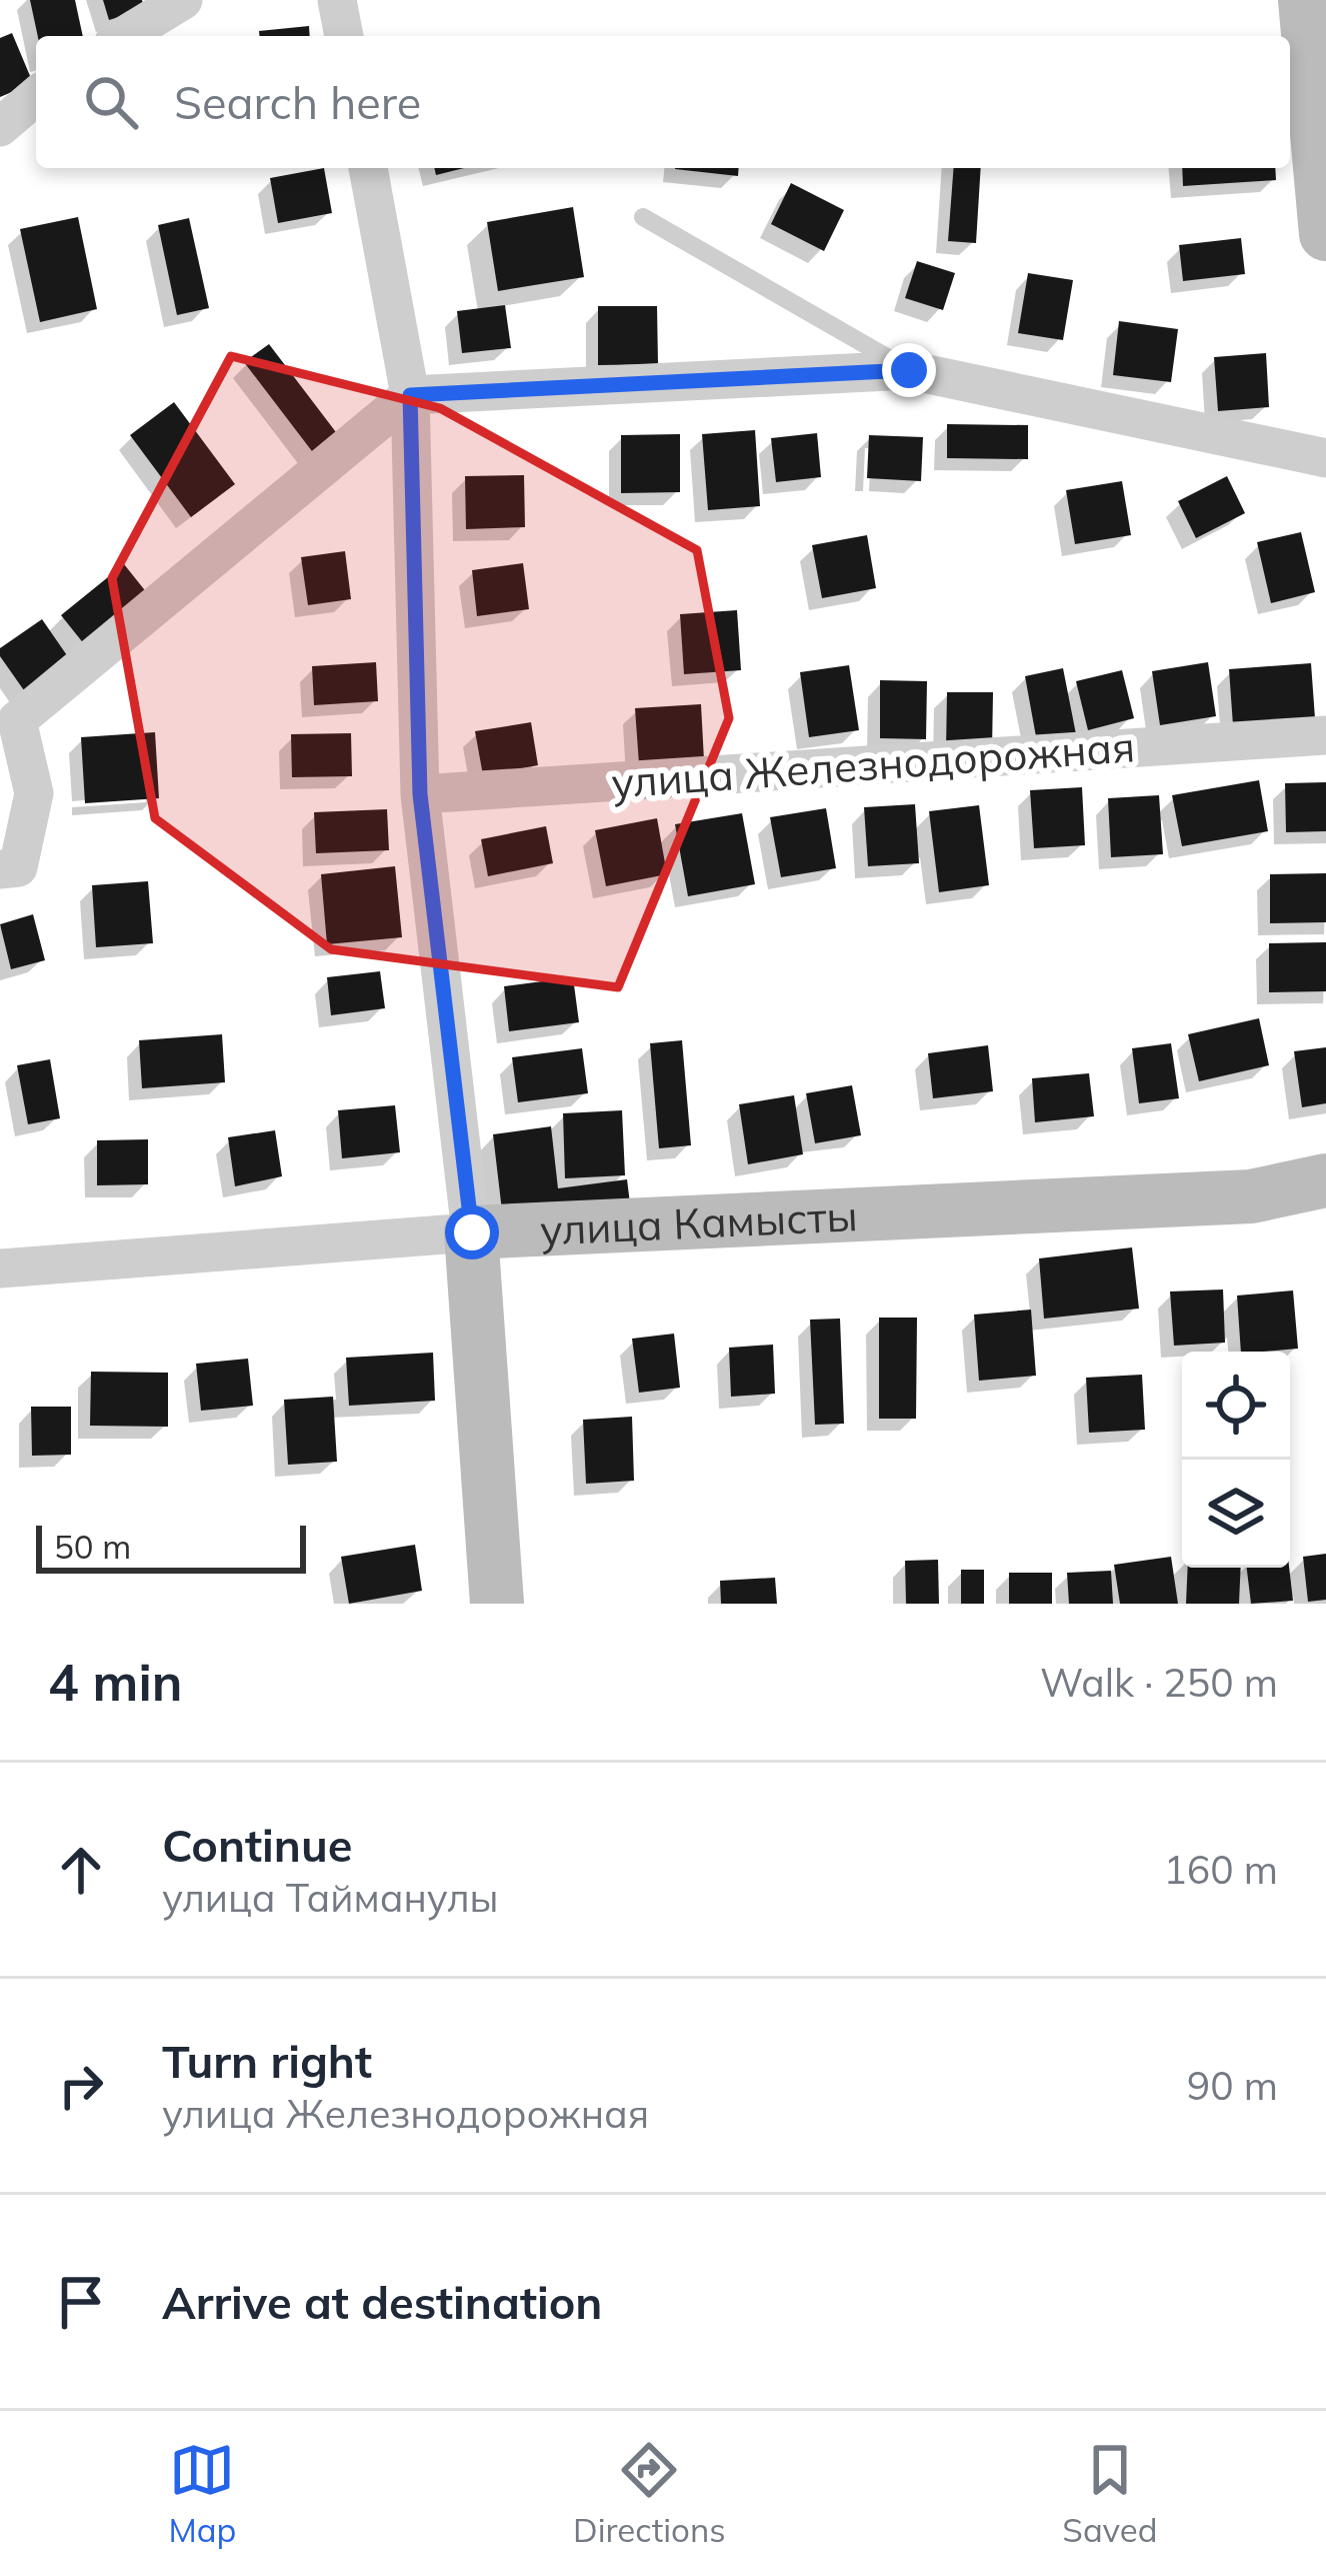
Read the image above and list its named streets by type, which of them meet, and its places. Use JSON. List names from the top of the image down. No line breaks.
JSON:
{"streets":{"street":["улица Железнодорожная","улица Камысты"]},"scale_bar":"50 m","page":{"search":"Search here","scale":"50 m","heading":["4 min","Walk · 250 m"],"list":[["Continue","улица Тайманулы","160 m"],["Turn right","улица Железнодорожная","90 m"],"Arrive at destination"],"nav":["Map","Directions","Saved"]}}
